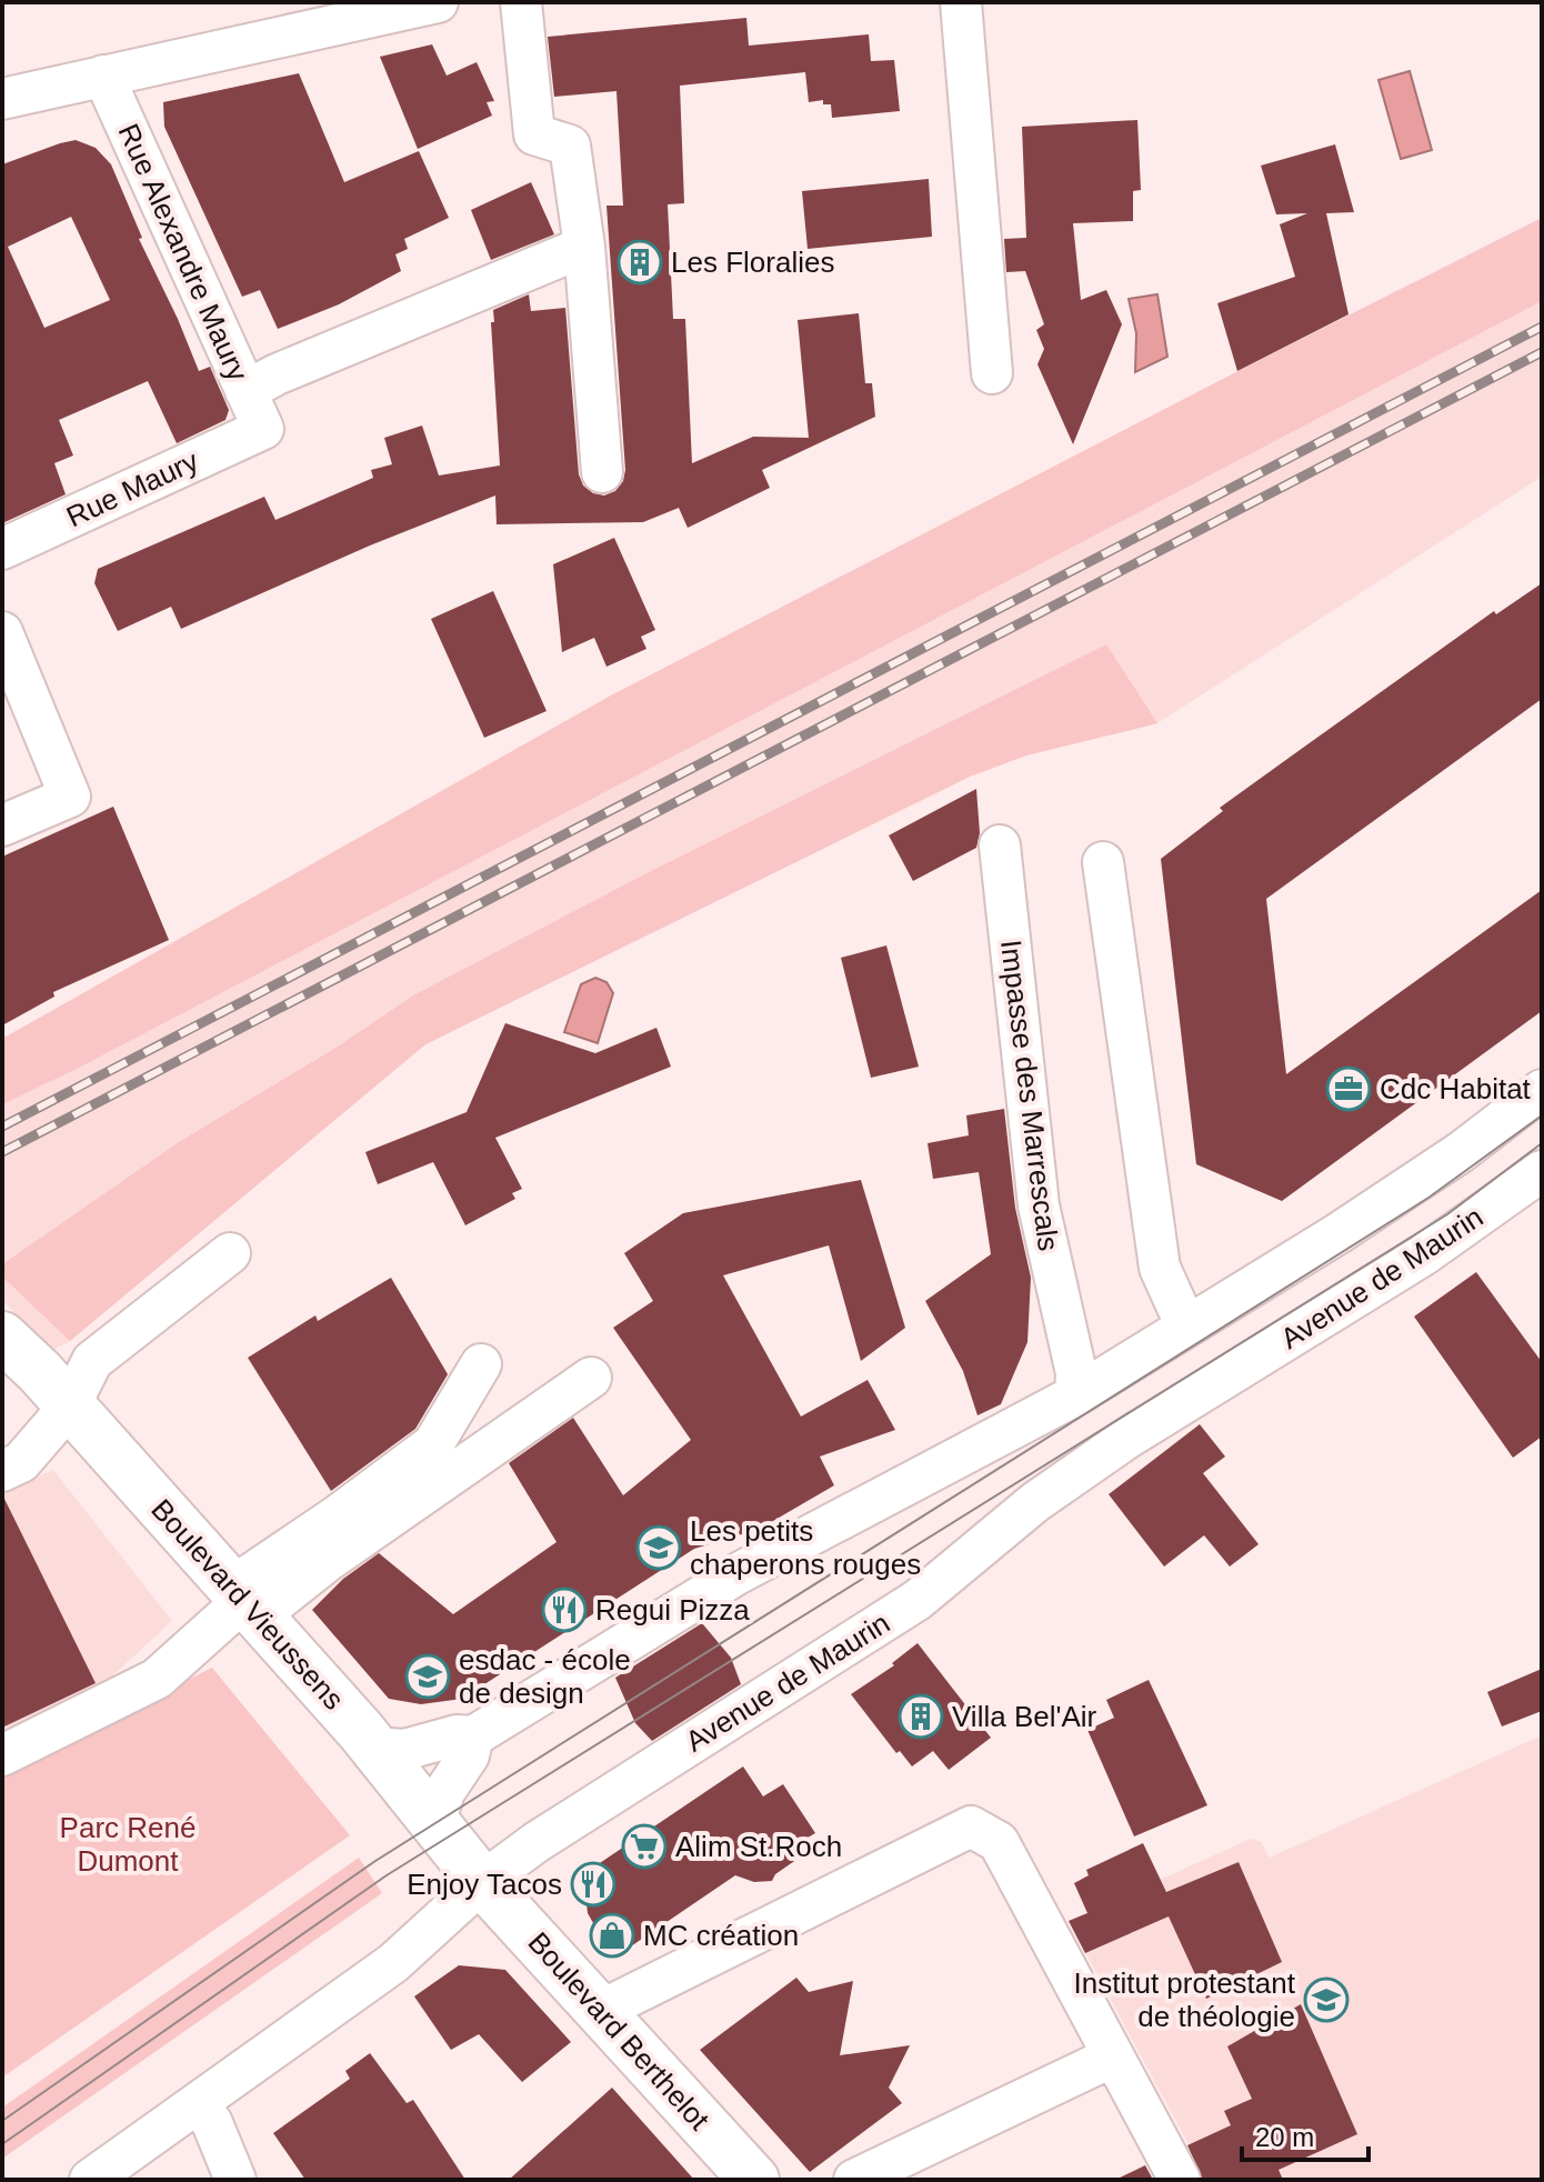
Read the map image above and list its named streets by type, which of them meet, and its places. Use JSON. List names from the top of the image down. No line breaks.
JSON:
{"streets":{"main road":["Boulevard Vieussens","Boulevard Berthelot"],"street":["Rue Alexandre Maury","Rue Maury","Impasse des Marrescals","Avenue de Maurin"]},"crossings":[["Rue Alexandre Maury","Rue Maury"],["Avenue de Maurin","Boulevard Vieussens"],["Avenue de Maurin","Boulevard Berthelot"],["Boulevard Vieussens","Boulevard Berthelot"]],"parks":["Parc René Dumont"],"places":{"building":["Les Floralies","Villa Bel'Air"],"office":["Cdc Habitat"],"school or university":["Les petits chaperons rouges","esdac - école de design","Institut protestant de théologie"],"restaurant":["Regui Pizza","Enjoy Tacos"],"supermarket":["Alim St.Roch"],"shop":["MC création"]},"scale_bar":"20 m"}
